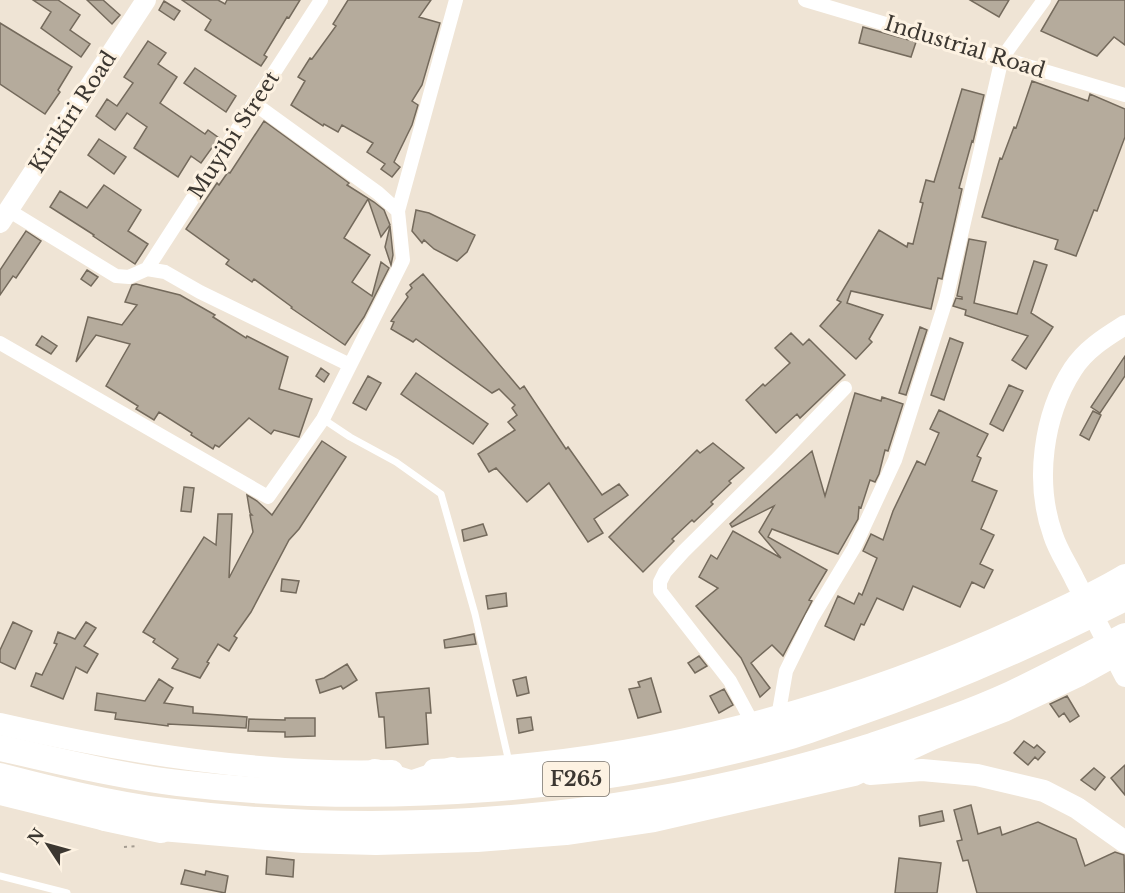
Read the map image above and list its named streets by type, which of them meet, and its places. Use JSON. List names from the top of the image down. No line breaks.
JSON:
{"streets":{"highway":["F265"],"street":["Industrial Road","Kirikiri Road","Muyibi Street"]},"north":"top left"}
